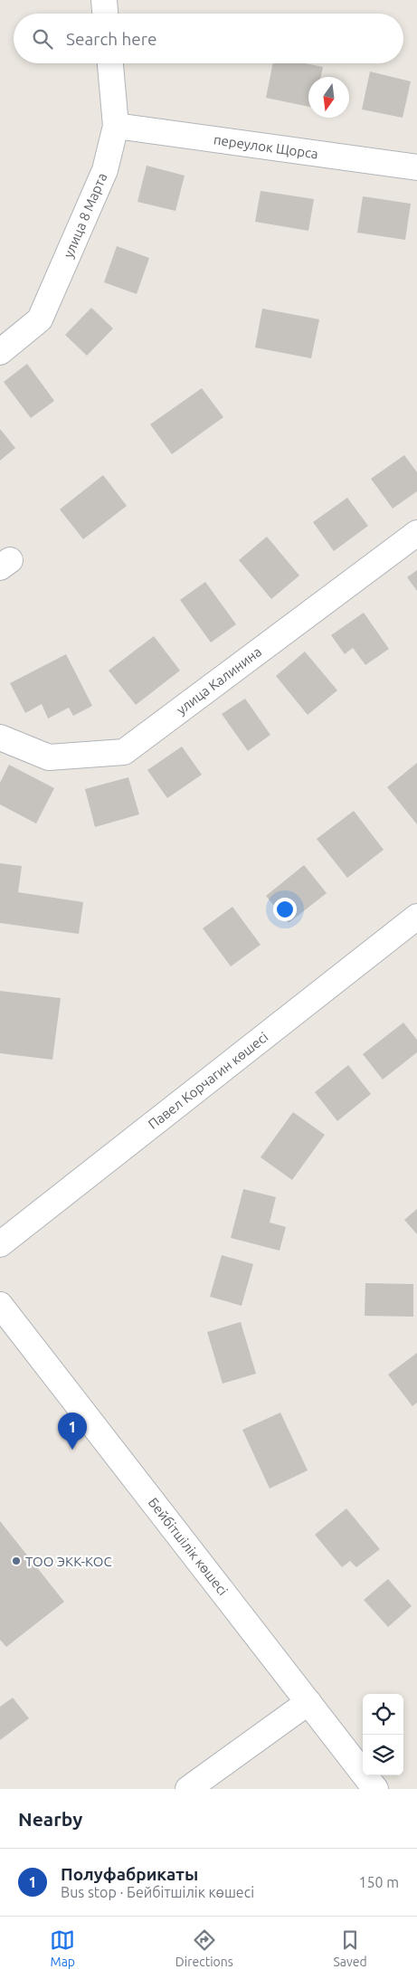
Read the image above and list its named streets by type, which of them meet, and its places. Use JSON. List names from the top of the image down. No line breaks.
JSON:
{"streets":{"street":["переулок Щорса","улица 8 Марта","улица Калинина","Павел Корчагин көшесі","Бейбітшілік көшесі"]},"crossings":[["переулок Щорса","улица 8 Марта"]],"places":["ТОО ЭКК-КОС"],"north":"bottom","page":{"search":"Search here","pins":"1","heading":"Nearby","list":[{"mark":"1","name":"Полуфабрикаты","note":"Bus stop · Бейбітшілік көшесі","value":"150 m"}],"nav":["Map","Directions","Saved"]}}
